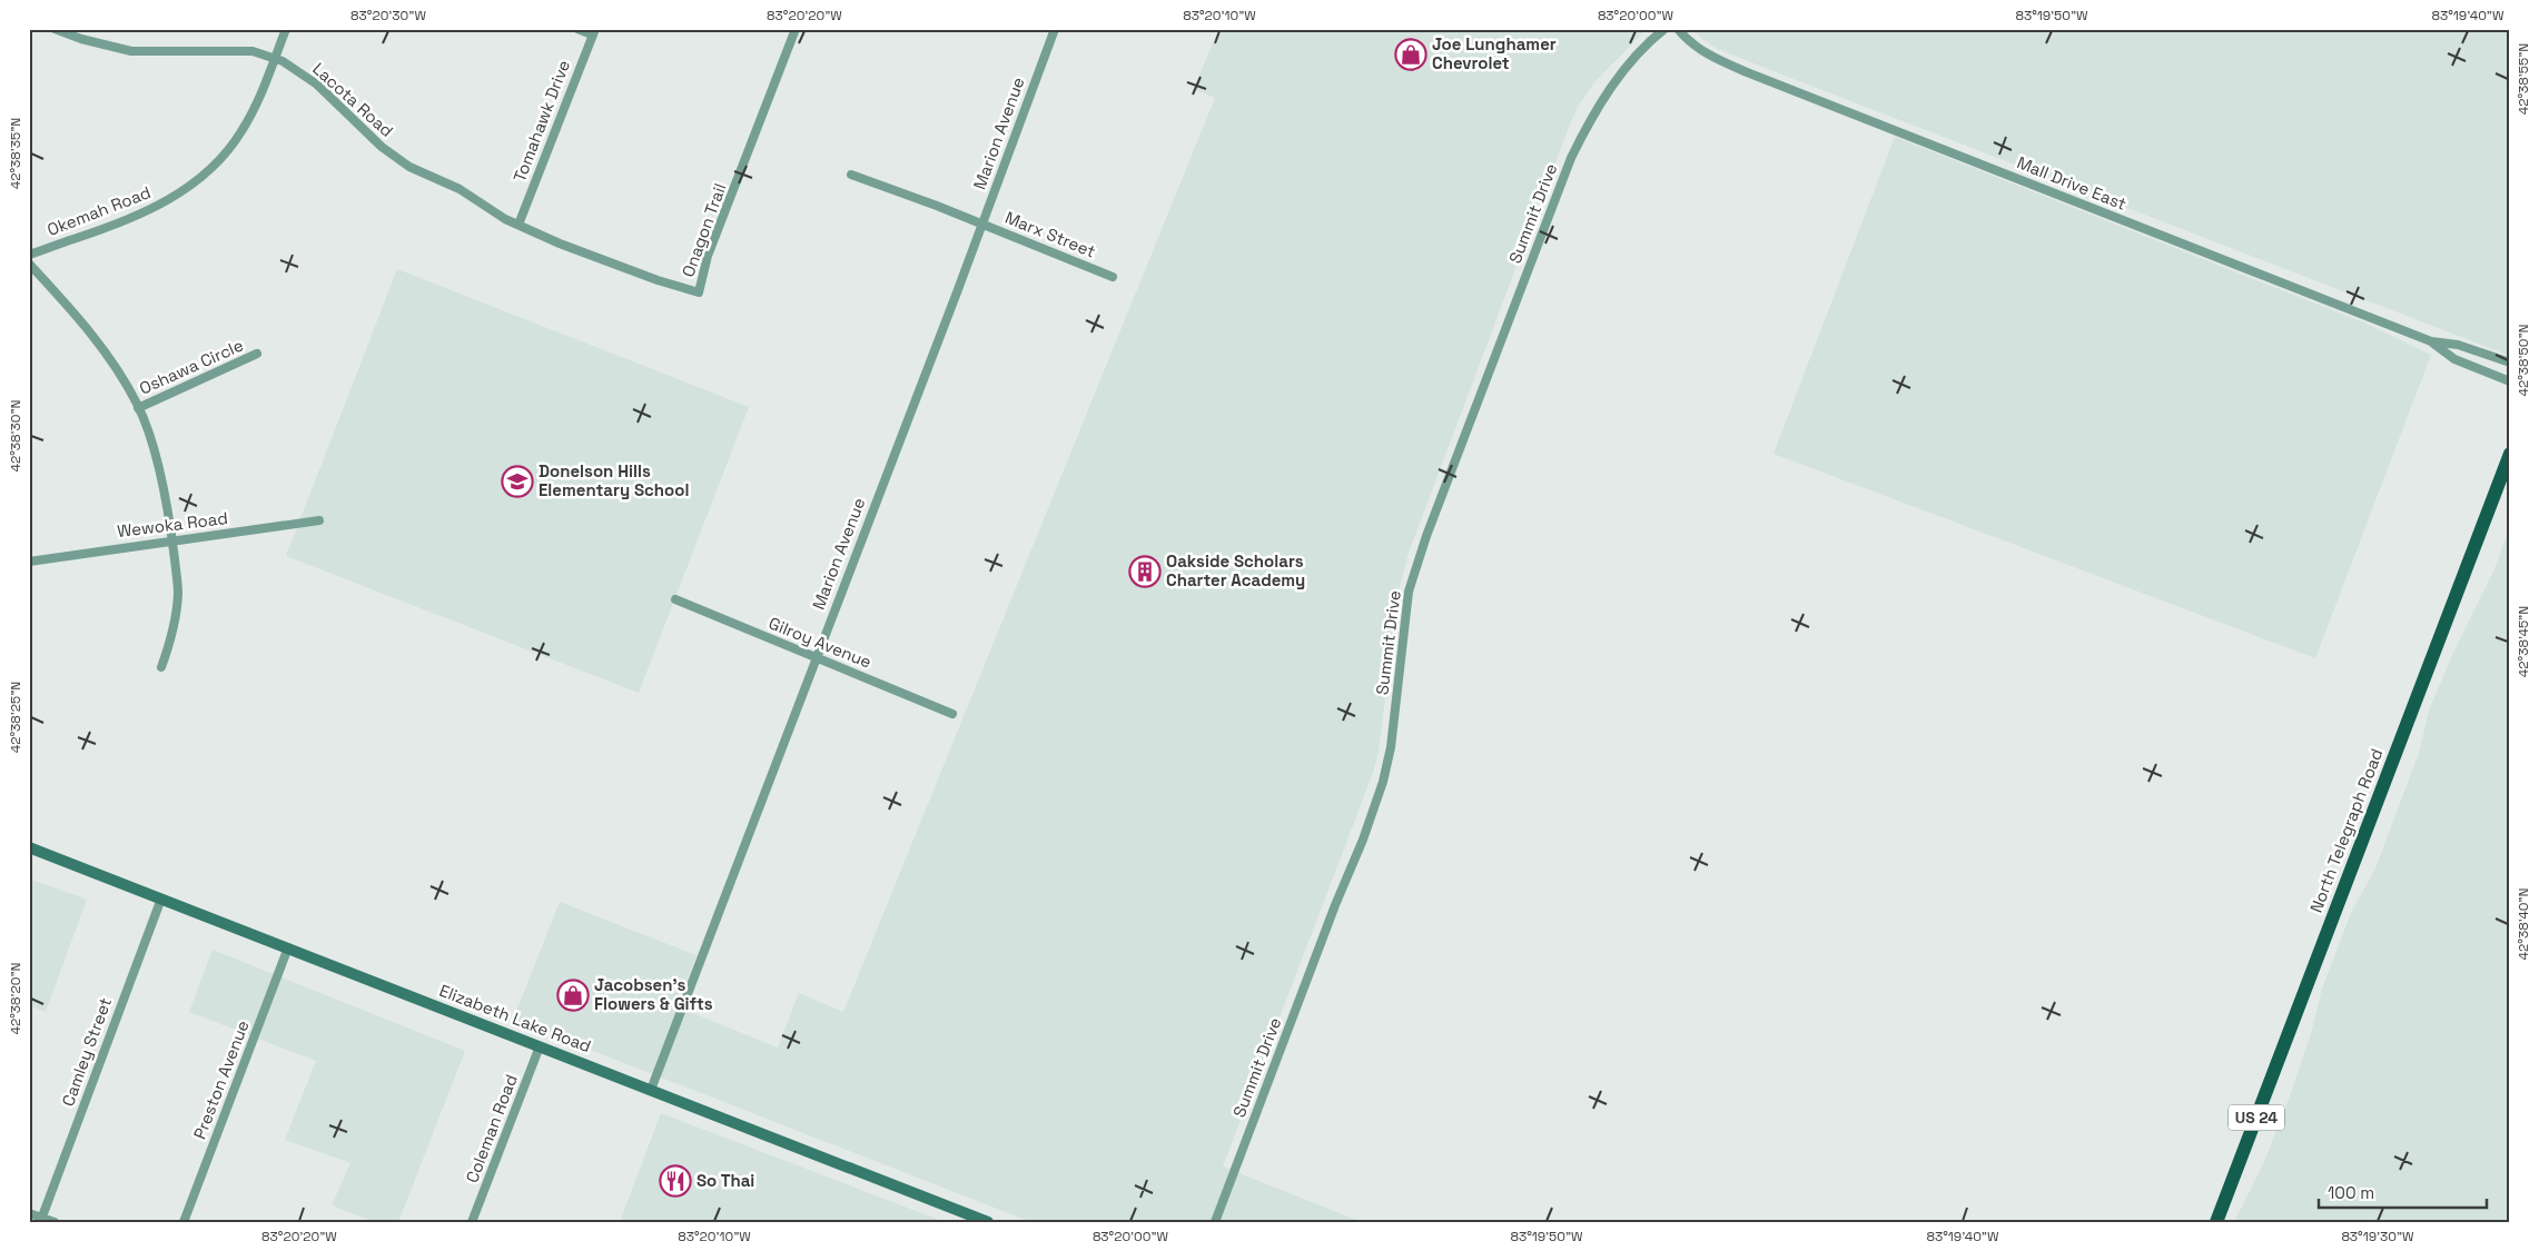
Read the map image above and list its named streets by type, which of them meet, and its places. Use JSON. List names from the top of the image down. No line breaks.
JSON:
{"streets":{"main road":["North Telegraph Road","Elizabeth Lake Road","US 24"],"street":["Lacota Road","Tomahawk Drive","Marion Avenue","Mall Drive East","Okemah Road","Summit Drive","Onagon Trail","Marx Street","Oshawa Circle","Wewoka Road","Gilroy Avenue","Camley Street","Preston Avenue","Coleman Road"]},"crossings":[["Lacota Road","Tomahawk Drive"],["Lacota Road","Okemah Road"],["Lacota Road","Onagon Trail"],["Tomahawk Drive","Onagon Trail"],["Marion Avenue","Marx Street"],["Marion Avenue","Gilroy Avenue"],["Marion Avenue","Elizabeth Lake Road"],["Elizabeth Lake Road","Camley Street"],["Elizabeth Lake Road","Preston Avenue"],["Elizabeth Lake Road","Coleman Road"]],"places":{"shop":["Joe Lunghamer Chevrolet","Jacobsen's Flowers & Gifts"],"school or university":["Donelson Hills Elementary School"],"building":["Oakside Scholars Charter Academy"],"restaurant":["So Thai"]},"scale_bar":"100 m","coordinates":["83°20'30\"W","83°20'20\"W","83°20'10\"W","83°20'00\"W","83°19'50\"W","83°19'40\"W","42°38'55\"N","42°38'35\"N","42°38'50\"N","42°38'30\"N","42°38'45\"N","42°38'25\"N","42°38'40\"N","42°38'20\"N","83°19'30\"W"]}
